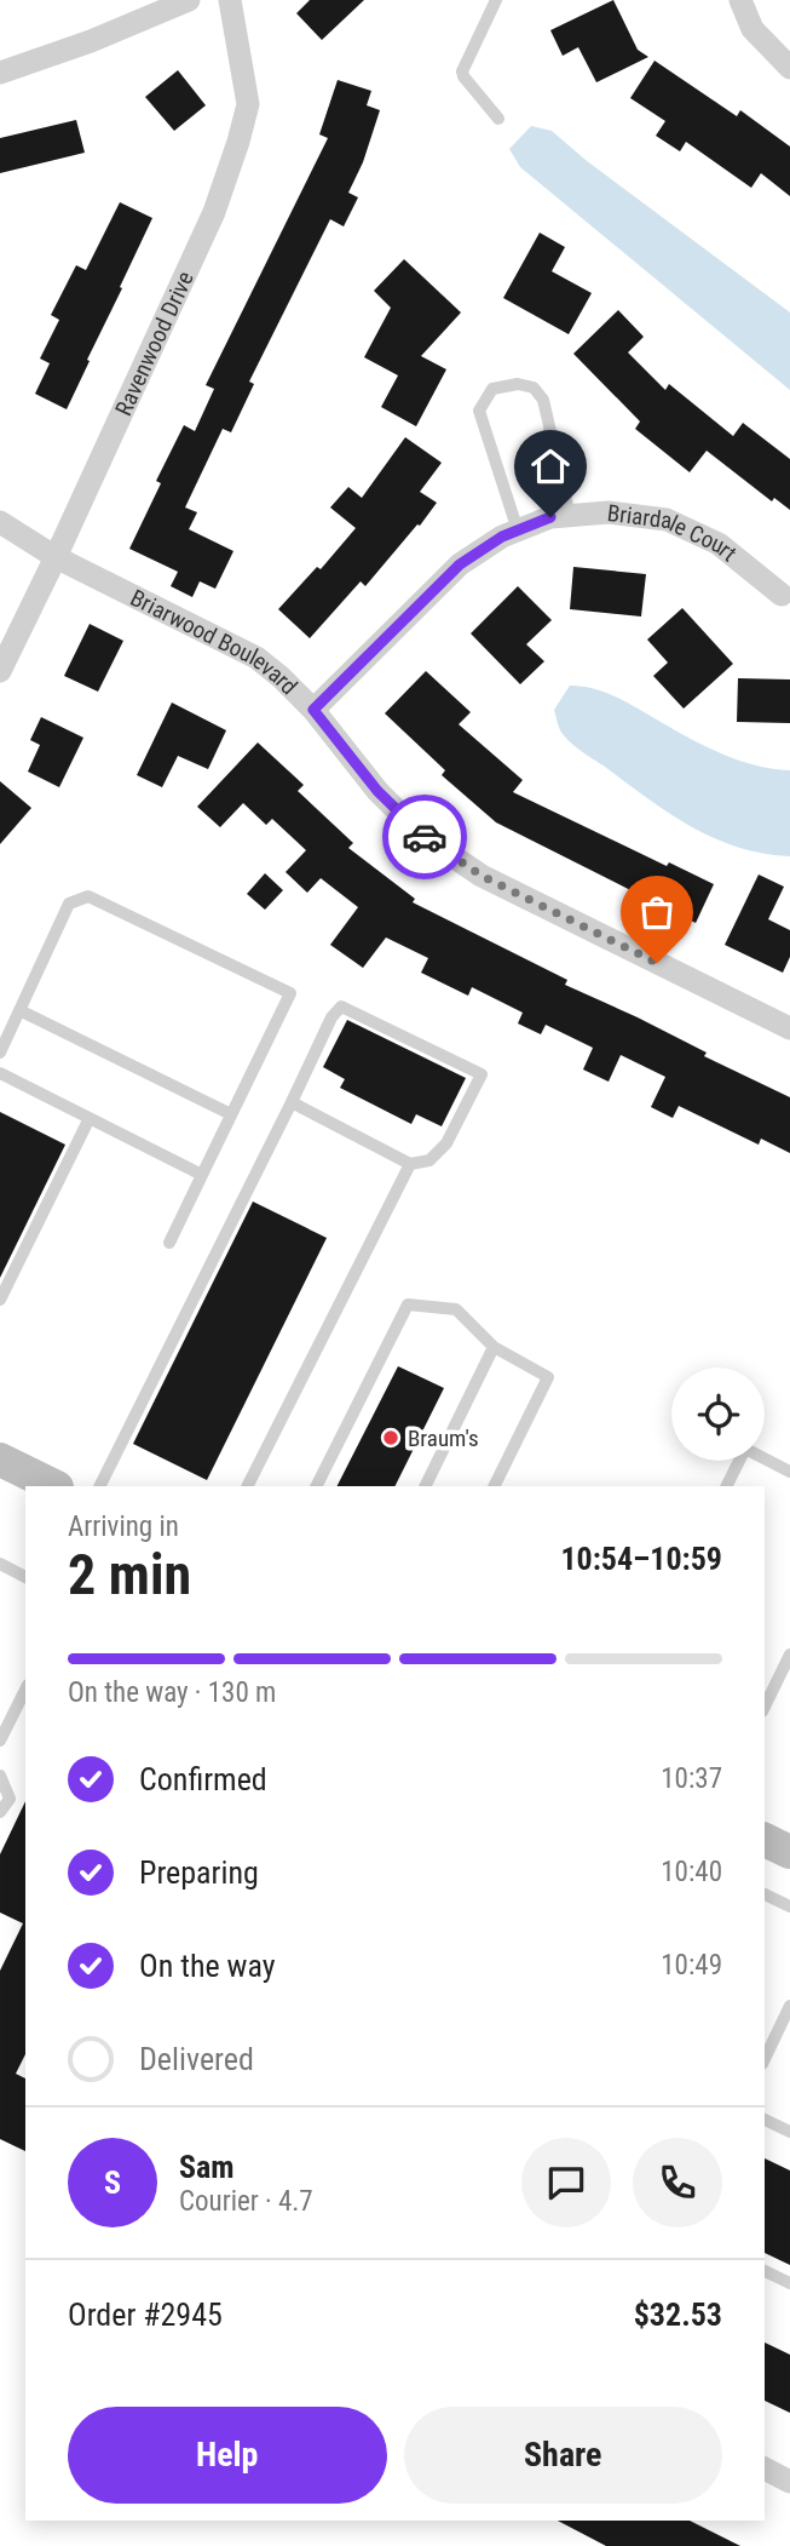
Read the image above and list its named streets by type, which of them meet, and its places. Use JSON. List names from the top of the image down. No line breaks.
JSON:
{"streets":{"street":["Ravenwood Drive","Briardale Court","Briarwood Boulevard"]},"crossings":[["Ravenwood Drive","Briarwood Boulevard"],["Briardale Court","Briarwood Boulevard"]],"places":["Braum's"],"page":{"heading":["2 min","Arriving in","10:54–10:59"],"panel":["Sam","Courier · 4.7","Order #2945","$32.53"],"bar":"On the way · 130 m","list":[["Confirmed","10:37"],["Preparing","10:40"],["On the way","10:49"],"Delivered"],"round":"S","buttons":["Help","Share"]}}
